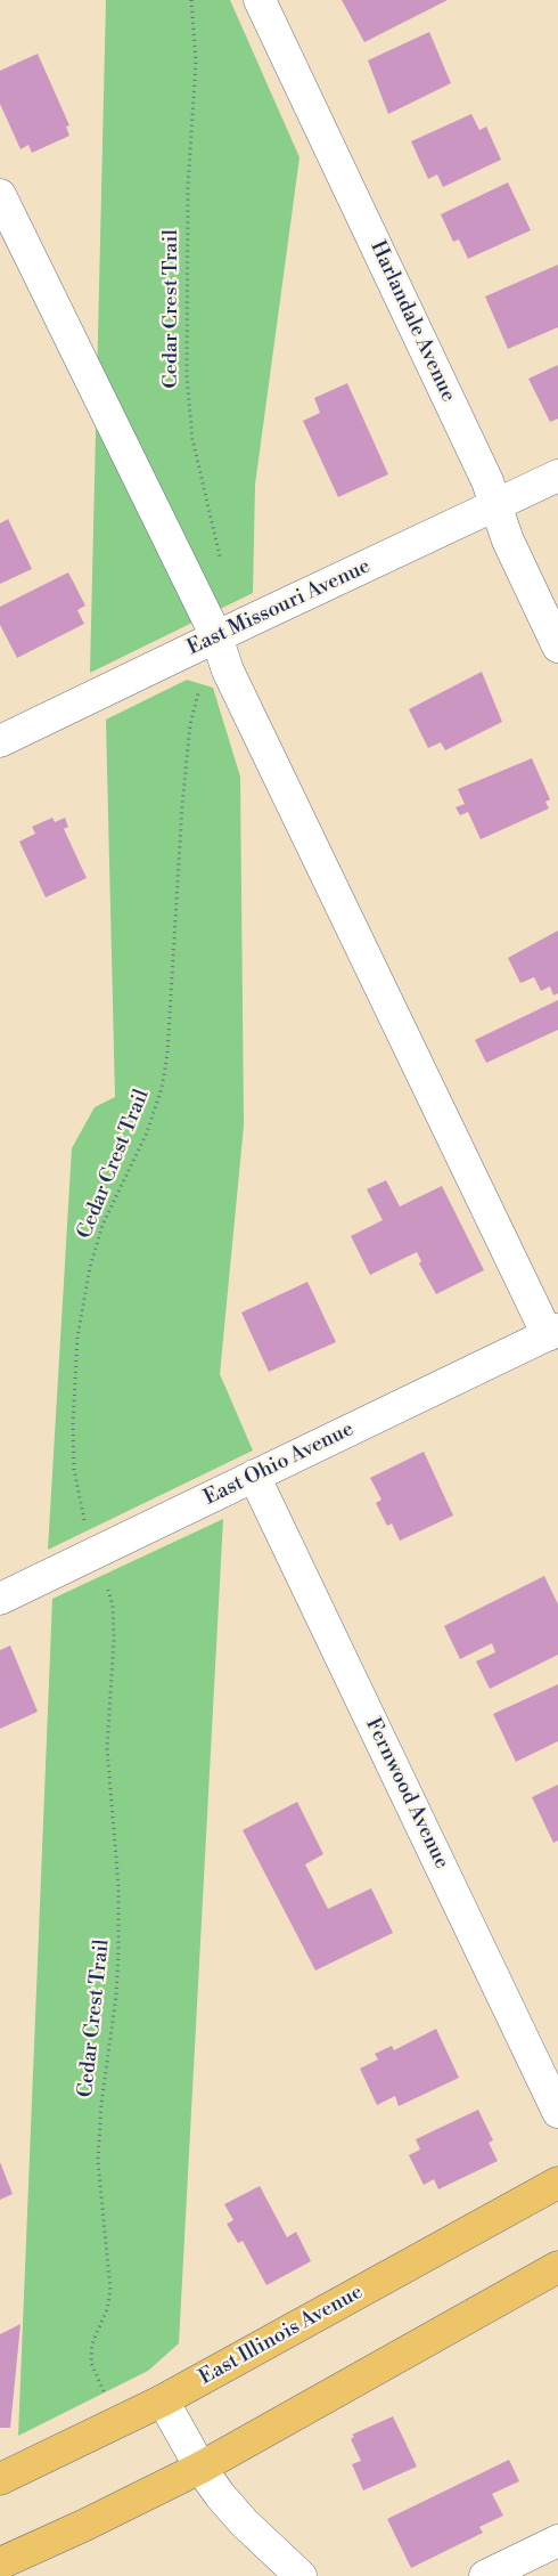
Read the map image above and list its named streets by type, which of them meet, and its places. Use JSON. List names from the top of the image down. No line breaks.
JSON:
{"streets":{"main road":["East Illinois Avenue"],"street":["Harlandale Avenue","East Missouri Avenue","East Ohio Avenue","Fernwood Avenue"],"path":["Cedar Crest Trail"]},"crossings":[["Harlandale Avenue","East Missouri Avenue"],["East Ohio Avenue","Fernwood Avenue"]]}
